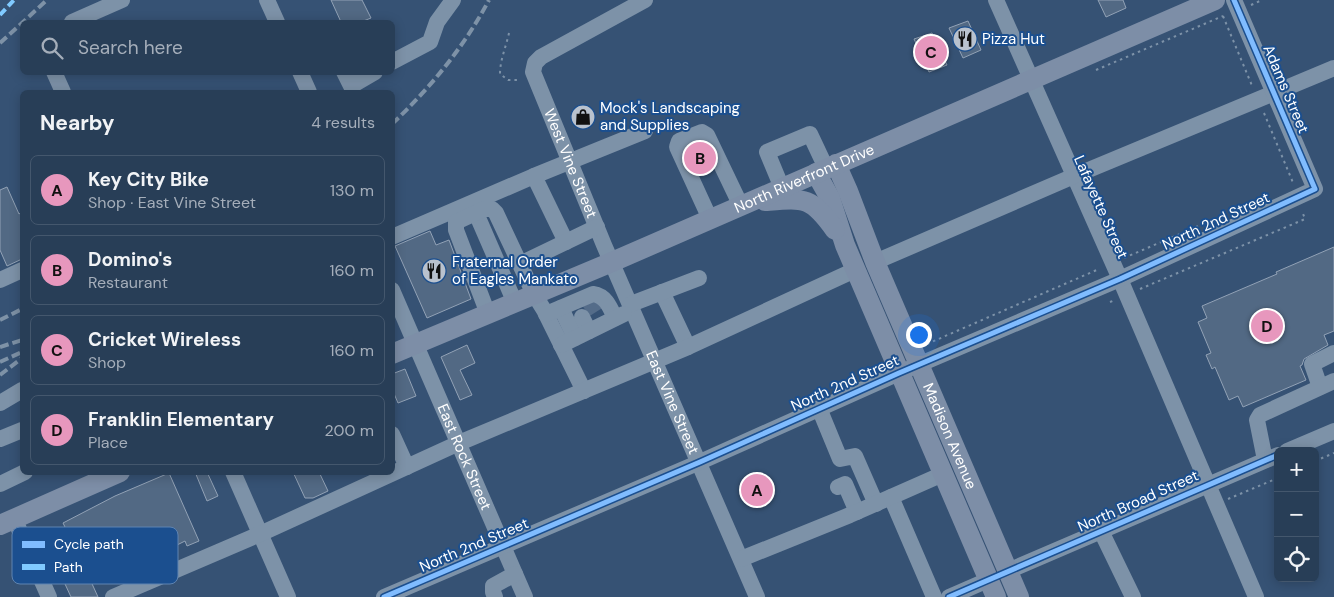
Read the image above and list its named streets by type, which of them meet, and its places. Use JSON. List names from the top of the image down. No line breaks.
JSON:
{"streets":{"main road":["North Riverfront Drive","Madison Avenue"],"street":["Adams Street","West Vine Street","Lafayette Street","North 2nd Street","East Vine Street","East Rock Street","North Broad Street"]},"crossings":[["Adams Street","North 2nd Street"],["West Vine Street","North Riverfront Drive"],["West Vine Street","East Vine Street"],["North Riverfront Drive","Lafayette Street"],["North Riverfront Drive","East Vine Street"],["North Riverfront Drive","Madison Avenue"],["North Riverfront Drive","East Rock Street"],["Lafayette Street","North 2nd Street"],["Lafayette Street","North Broad Street"],["North 2nd Street","East Vine Street"],["North 2nd Street","Madison Avenue"],["North 2nd Street","East Rock Street"],["Madison Avenue","North Broad Street"]],"places":{"restaurant":["Pizza Hut","Fraternal Order of Eagles Mankato"],"shop":["Mock's Landscaping and Supplies"]},"legend":["Cycle path","Path"],"page":{"search":"Search here","pins":["C","B","D","A"],"heading":["Nearby","4 results"],"list":[{"mark":"A","name":"Key City Bike","note":"Shop · East Vine Street","value":"130 m"},{"mark":"B","name":"Domino's","note":"Restaurant","value":"160 m"},{"mark":"C","name":"Cricket Wireless","note":"Shop","value":"160 m"},{"mark":"D","name":"Franklin Elementary","note":"Place","value":"200 m"}],"map_buttons":["+","−"]}}
